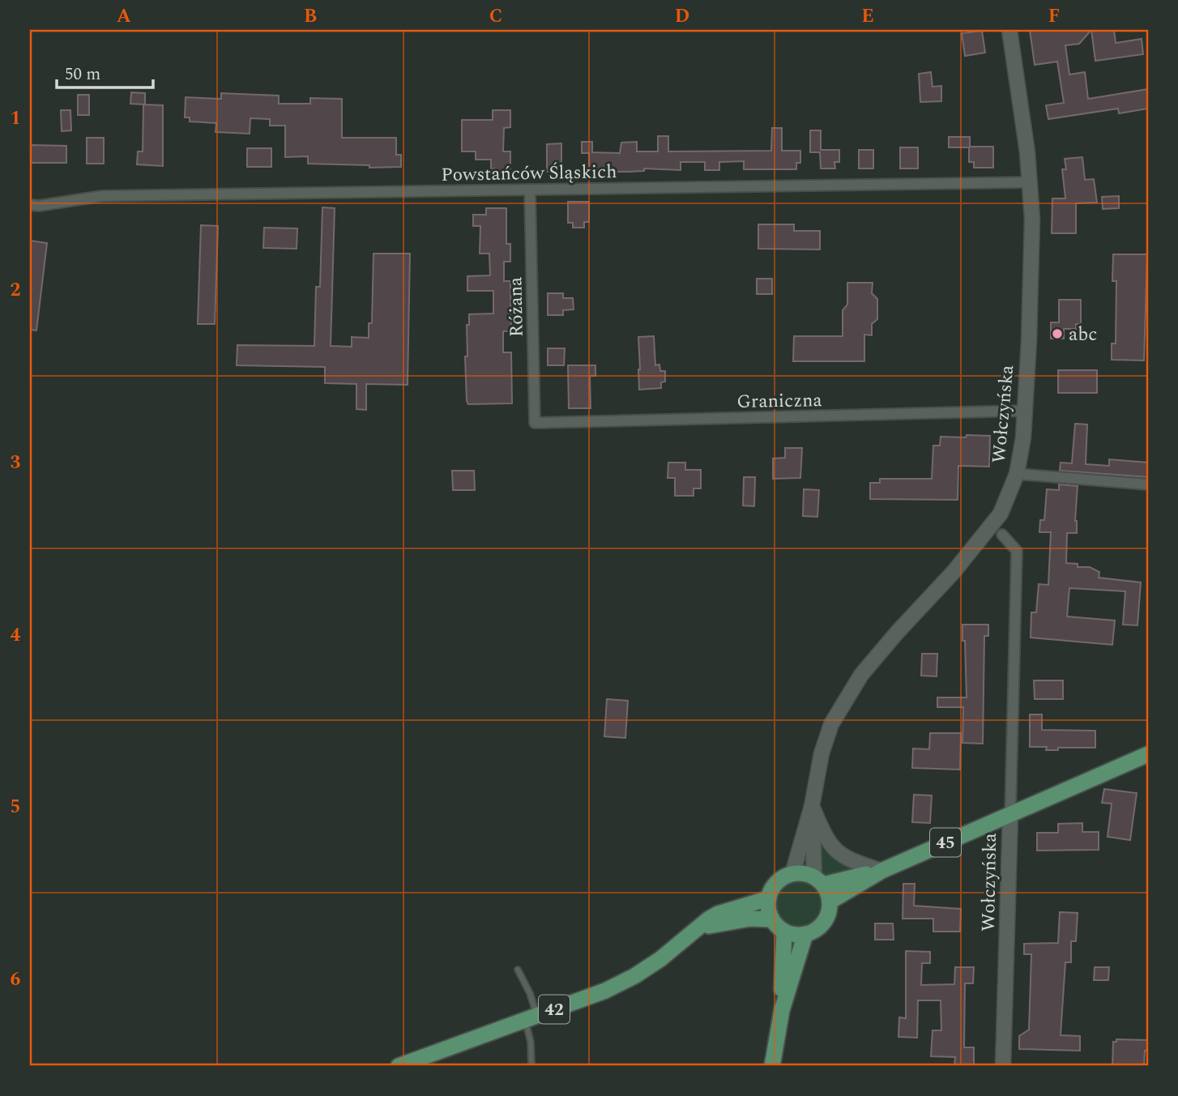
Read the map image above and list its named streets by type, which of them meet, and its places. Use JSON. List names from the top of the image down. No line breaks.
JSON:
{"streets":{"main road":["45","42"],"street":["Powstańców Śląskich","Różana","Graniczna","Wołczyńska"]},"crossings":[["Powstańców Śląskich","Różana"],["Powstańców Śląskich","Wołczyńska"],["Różana","Graniczna"],["Graniczna","Wołczyńska"],["Wołczyńska","45"],["Wołczyńska","42"],["45","42"]],"places":["abc"],"scale_bar":"50 m","grid":{"columns":["A","B","C","D","E","F"],"rows":["1","2","3","4","5","6"]}}
